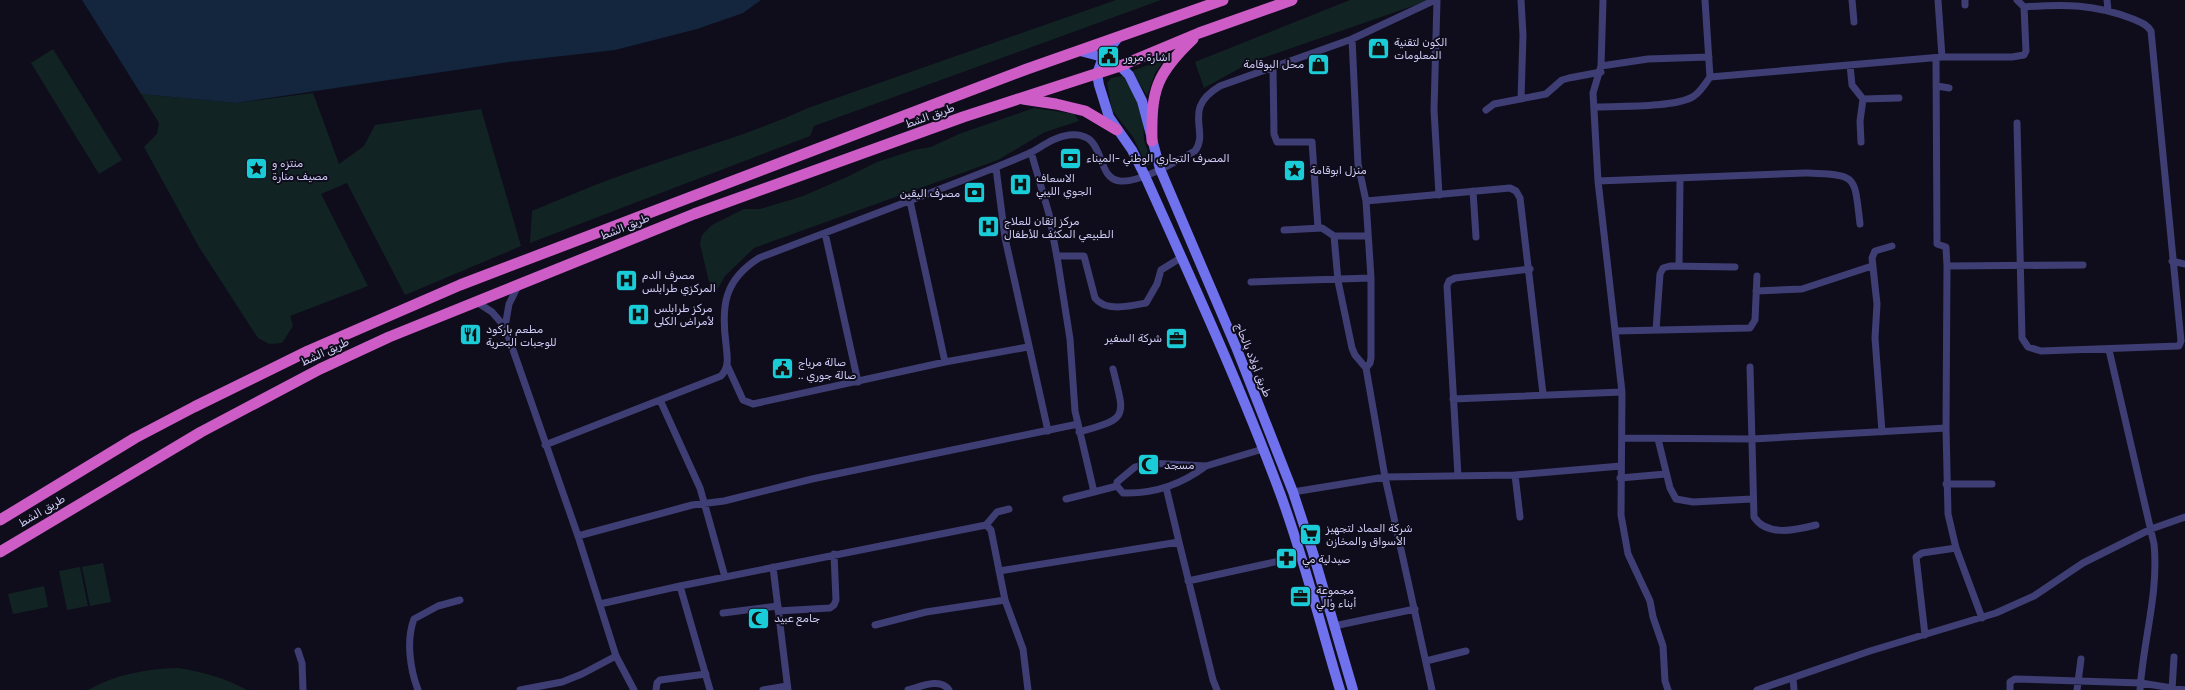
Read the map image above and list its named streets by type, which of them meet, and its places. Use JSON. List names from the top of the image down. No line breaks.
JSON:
{"streets":{"highway":["طريق الشط"],"main road":["طريق أولاد بالحاج"]},"crossings":[["طريق الشط","طريق أولاد بالحاج"]],"places":{"shop":["الكون لتقنية المعلومات","محل البوقامة"],"public building":["اشارة مرور","صالة مرياج .. صالة جوري"],"bank":["المصرف التجاري الوطني -الميناء","مصرف اليقين"],"place":["منتزه و مصيف منارة","منزل ابوقامة"],"hospital":["الاسعاف الجوي الليبي","مركز إتقان للعلاج الطبيعي المكثف للأطفال","مصرف الدم المركزي طرابلس","مركز طرابلس لأمراض الكلى"],"restaurant":["مطعم باركود للوجبات البحرية"],"office":["شركة السفير","مجموعة أبناء والي"],"mosque":["مسجد","جامع عبيد"],"supermarket":["شركة العماد لتجهيز الأسواق والمخازن"],"pharmacy":["صيدلية مي"]}}
